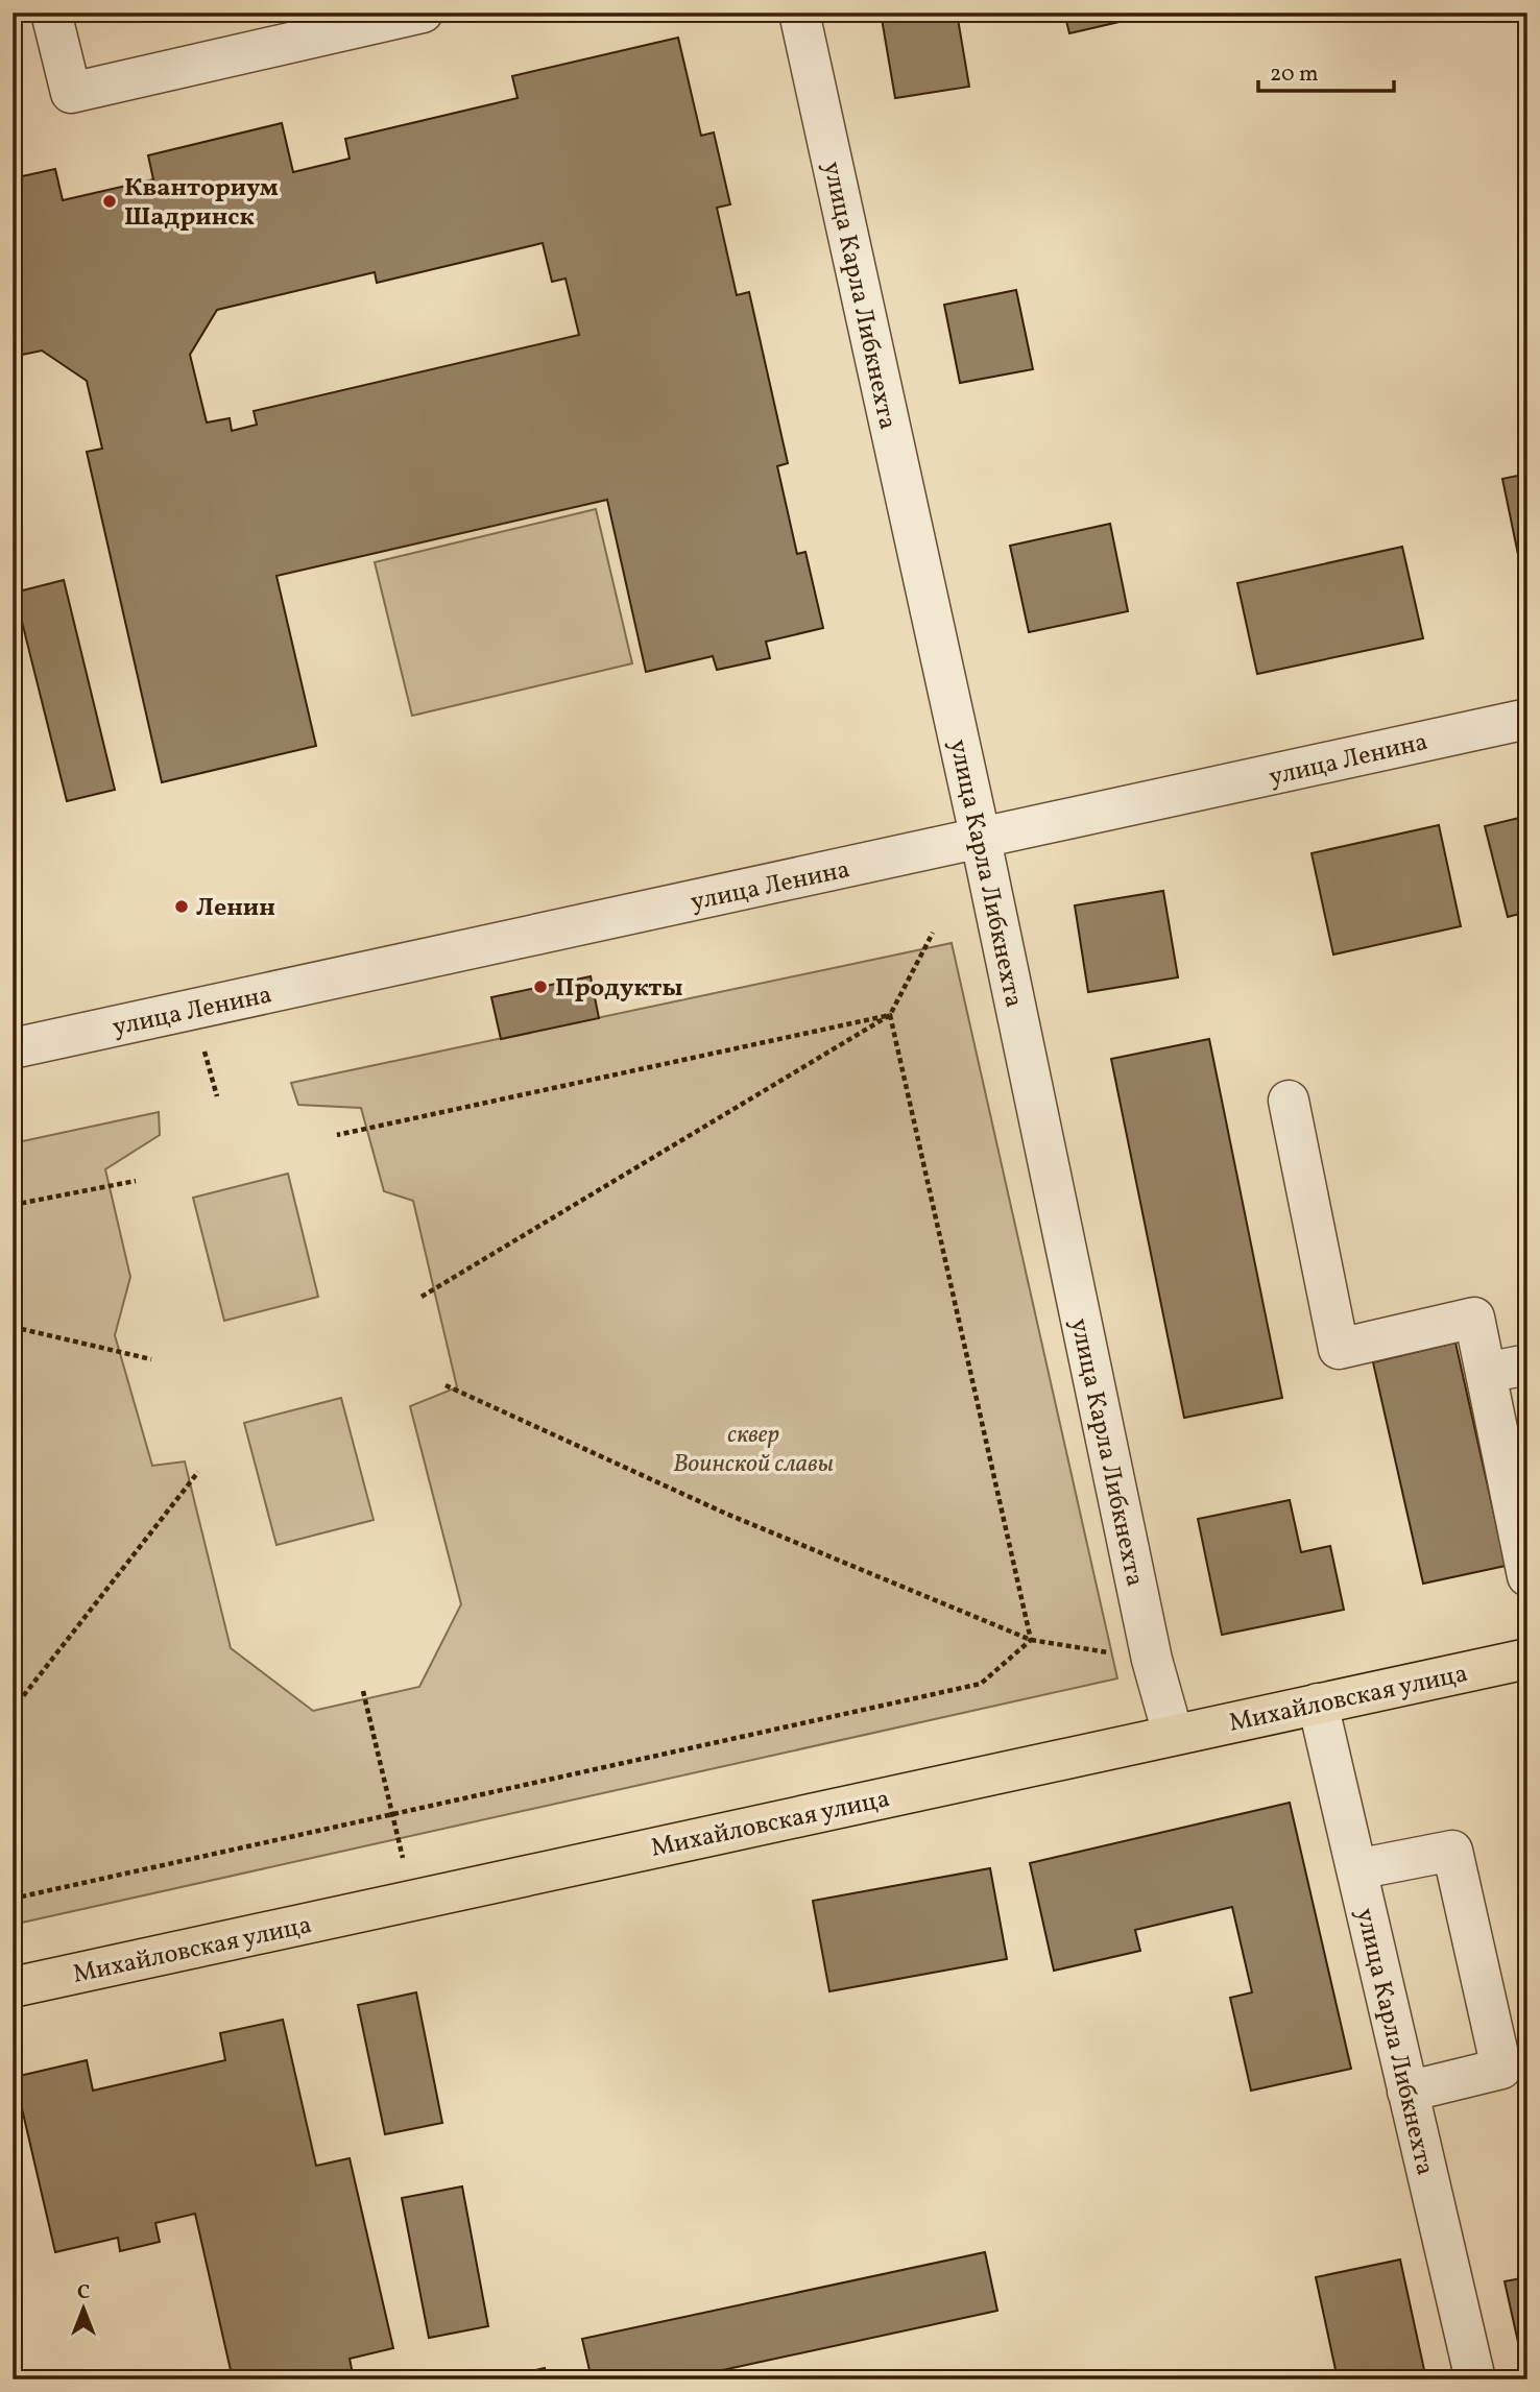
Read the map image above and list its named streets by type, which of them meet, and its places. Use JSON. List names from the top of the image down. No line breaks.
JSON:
{"streets":{"main road":["Михайловская улица"],"street":["улица Карла Либкнехта","улица Ленина"]},"crossings":[["улица Карла Либкнехта","улица Ленина"],["улица Карла Либкнехта","Михайловская улица"]],"parks":["сквер Воинской славы"],"places":["Кванториум Шадринск","Ленин","Продукты"],"scale_bar":"20 m","north":"top"}
